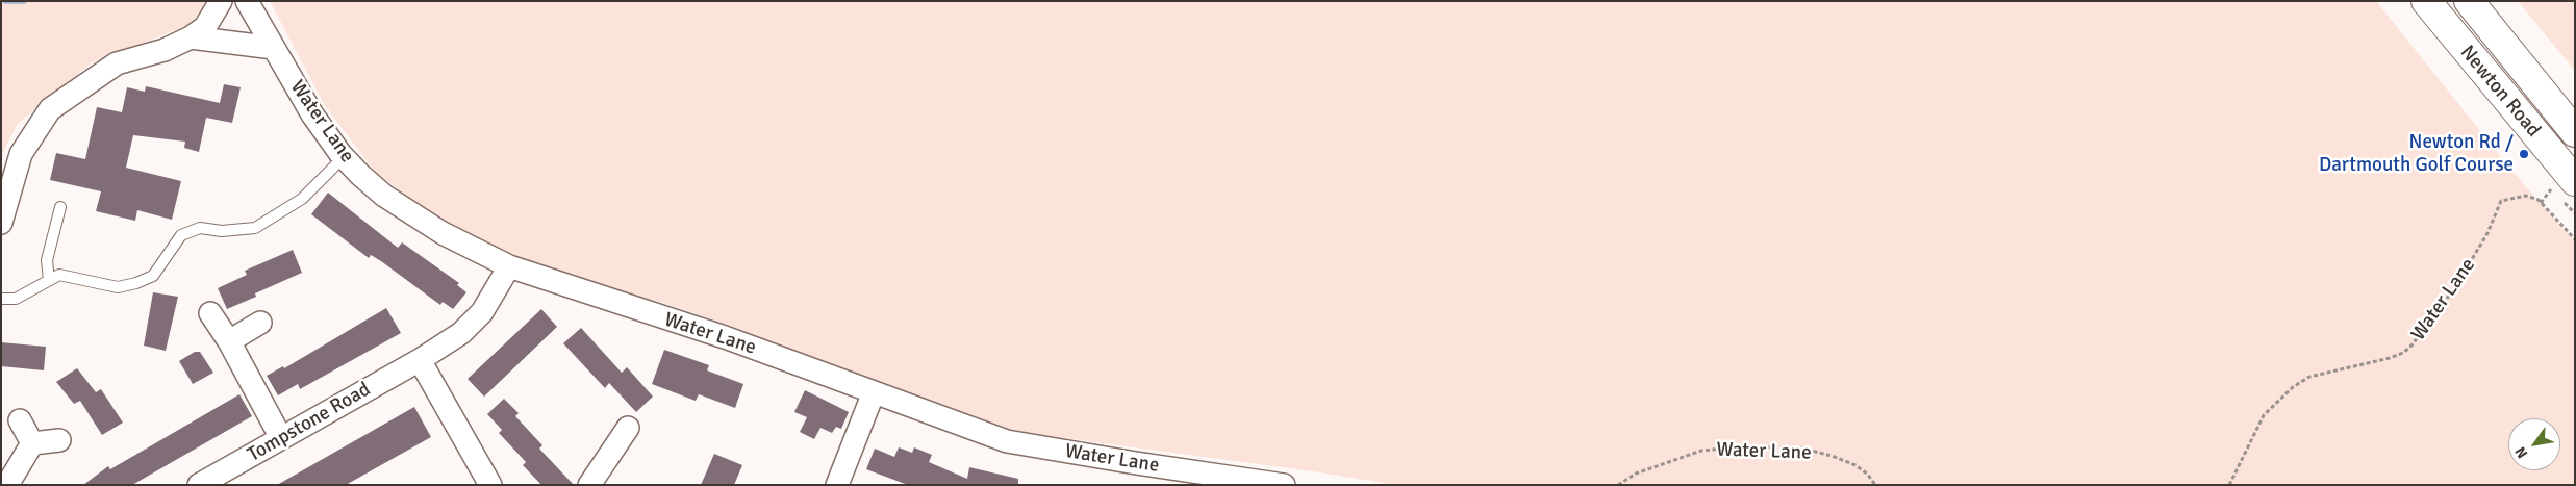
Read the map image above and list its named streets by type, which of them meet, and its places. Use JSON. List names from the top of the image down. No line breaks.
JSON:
{"streets":{"highway":["Newton Road"],"street":["Water Lane","Tompstone Road"]},"crossings":[["Water Lane","Tompstone Road"]],"places":["Newton Rd / Dartmouth Golf Course"],"north":"bottom left"}
